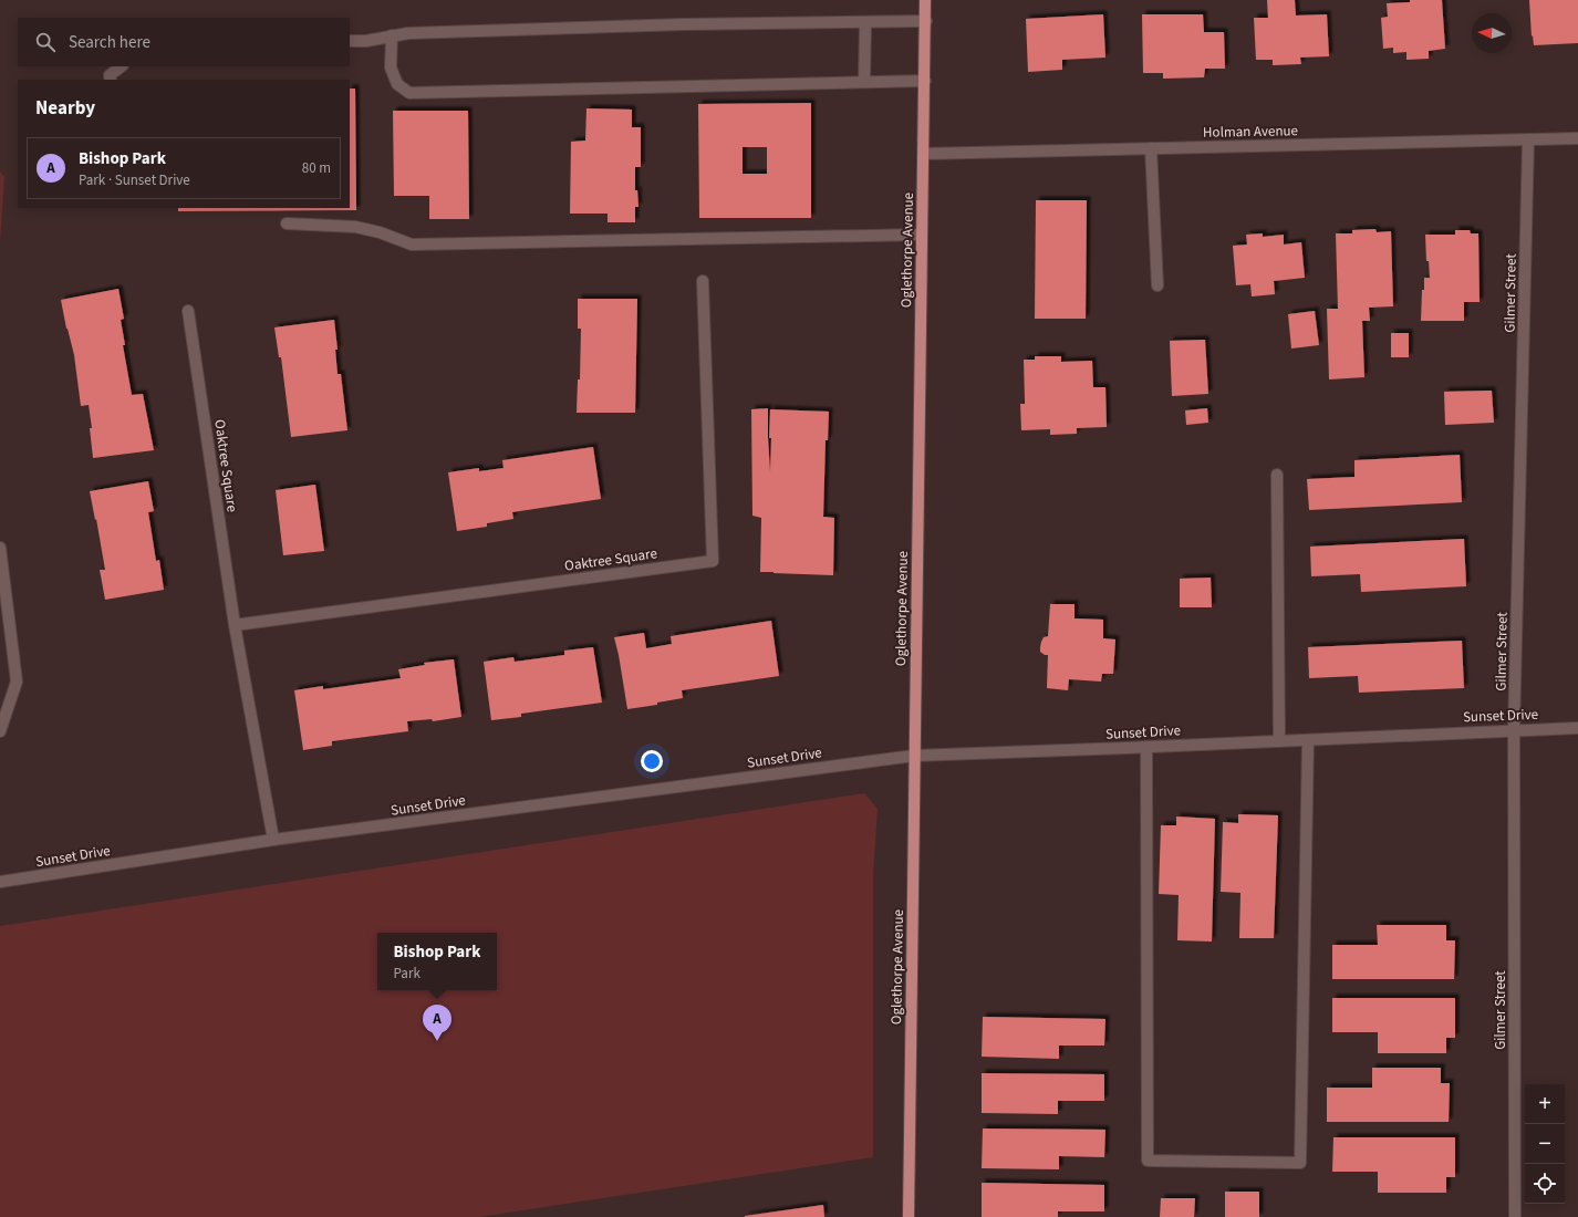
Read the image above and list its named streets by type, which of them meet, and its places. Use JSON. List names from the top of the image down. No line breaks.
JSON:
{"streets":{"main road":["Oglethorpe Avenue"],"street":["Holman Avenue","Gilmer Street","Oaktree Square","Sunset Drive"]},"crossings":[["Holman Avenue","Oglethorpe Avenue"],["Holman Avenue","Gilmer Street"],["Oglethorpe Avenue","Sunset Drive"],["Gilmer Street","Sunset Drive"],["Oaktree Square","Sunset Drive"]],"north":"left","page":{"search":"Search here","heading":"Nearby","list":[{"mark":"A","name":"Bishop Park","note":"Park · Sunset Drive","value":"80 m"}],"popup":["Bishop Park","Park"],"pins":"A","map_buttons":["+","−"]}}
